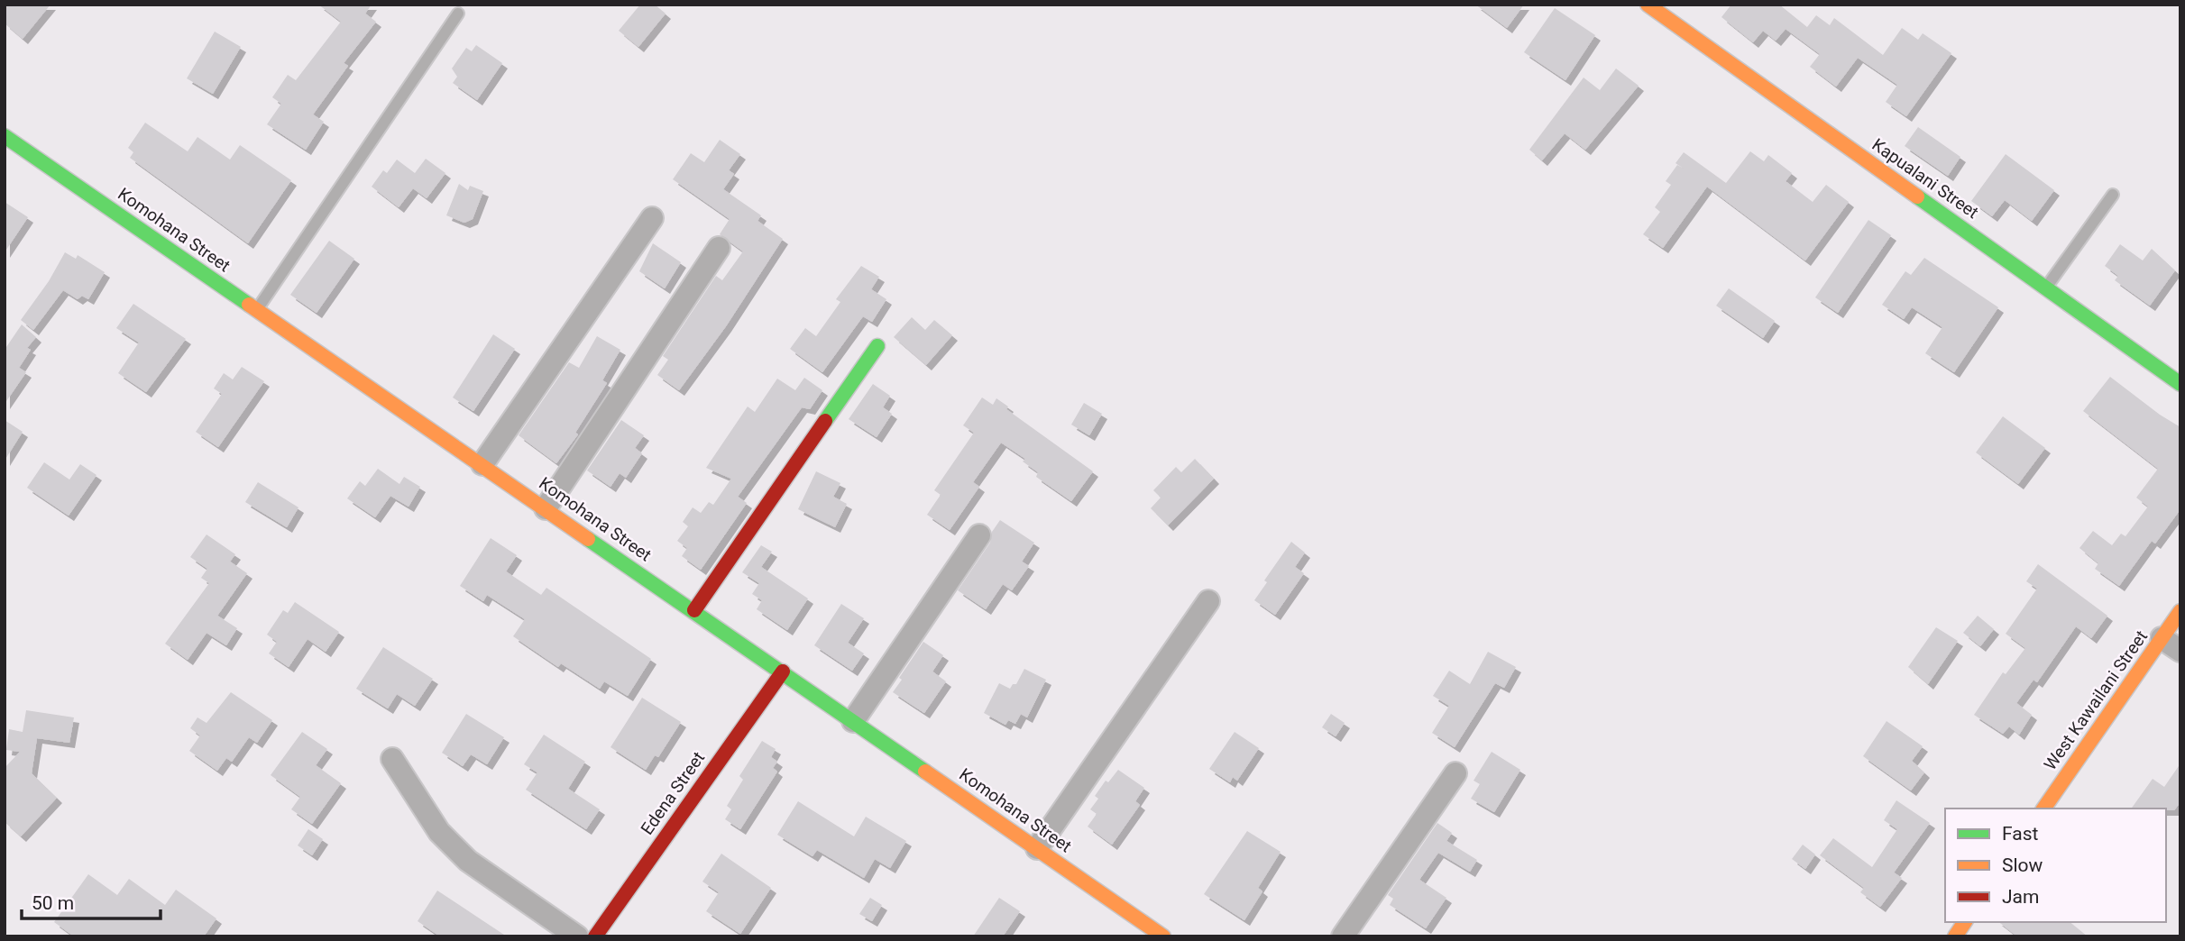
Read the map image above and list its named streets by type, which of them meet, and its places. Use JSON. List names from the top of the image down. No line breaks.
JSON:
{"streets":{"street":["Kapualani Street","Komohana Street","West Kawailani Street","Edena Street"]},"crossings":[["Komohana Street","Edena Street"]],"legend":["Fast","Slow","Jam"],"scale_bar":"50 m"}
